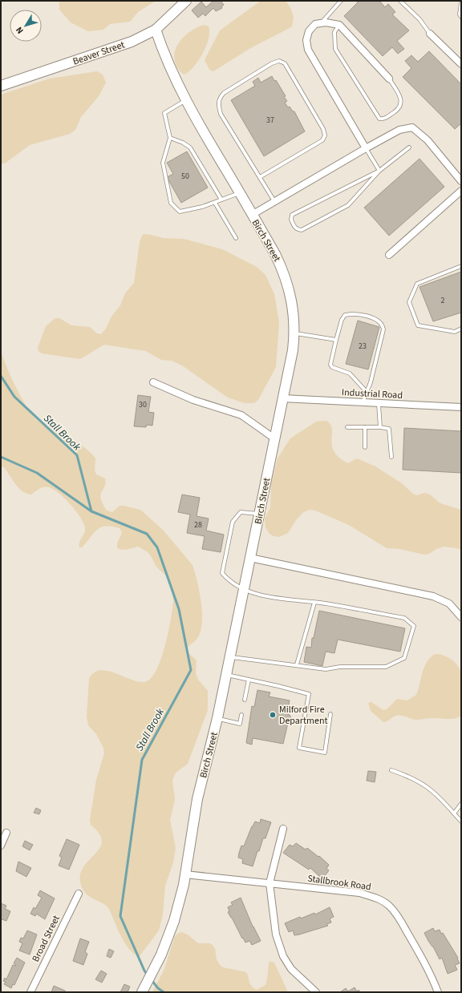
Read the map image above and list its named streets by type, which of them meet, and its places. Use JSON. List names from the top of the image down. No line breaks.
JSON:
{"streets":{"street":["Beaver Street","Birch Street","Industrial Road","Stallbrook Road","Broad Street"]},"crossings":[["Beaver Street","Birch Street"],["Birch Street","Industrial Road"],["Birch Street","Stallbrook Road"]],"water":["Stall Brook"],"places":["Milford Fire Department"],"house_numbers":["37","50","2","23","30","28"],"north":"bottom left"}
